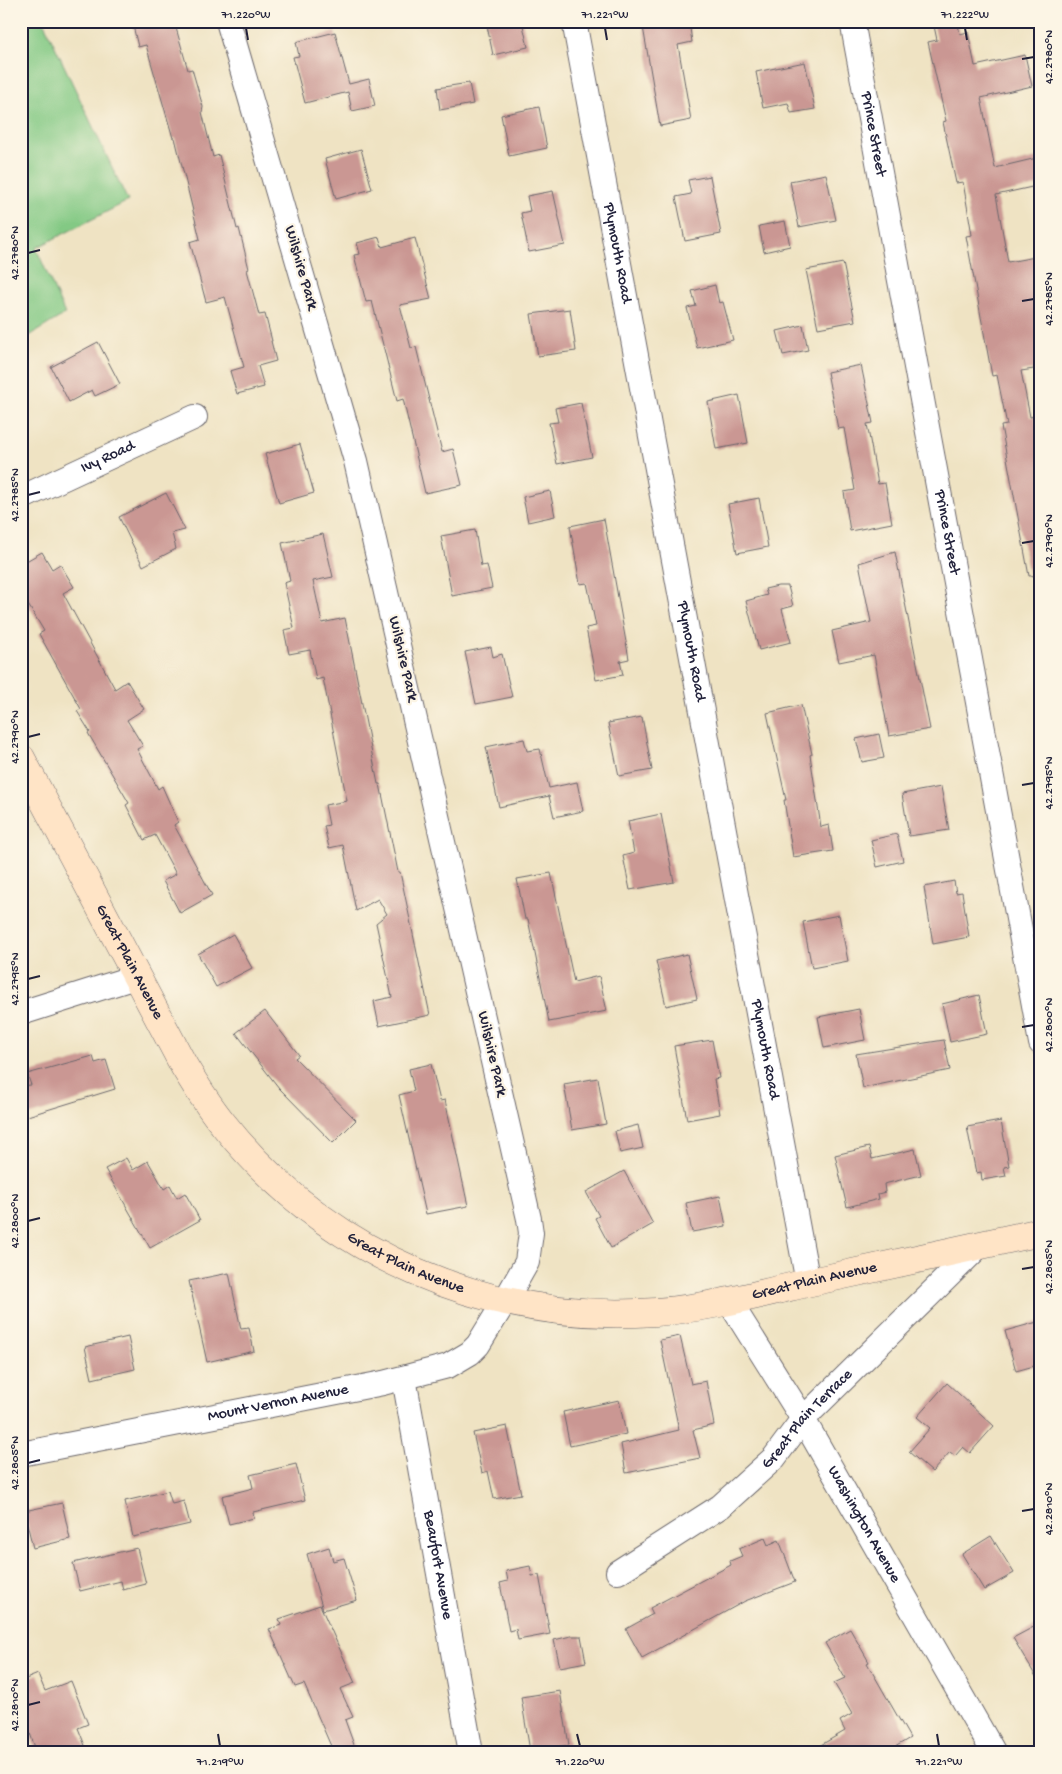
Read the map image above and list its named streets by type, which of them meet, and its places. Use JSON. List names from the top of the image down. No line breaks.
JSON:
{"streets":{"main road":["Great Plain Avenue"],"street":["Prince Street","Plymouth Road","Wilshire Park","Ivy Road","Mount Vernon Avenue","Great Plain Terrace","Washington Avenue","Beaufort Avenue"]},"crossings":[["Plymouth Road","Great Plain Avenue"],["Wilshire Park","Great Plain Avenue"],["Wilshire Park","Mount Vernon Avenue"],["Great Plain Avenue","Mount Vernon Avenue"],["Great Plain Avenue","Great Plain Terrace"],["Great Plain Avenue","Washington Avenue"],["Mount Vernon Avenue","Beaufort Avenue"],["Great Plain Terrace","Washington Avenue"]],"coordinates":["71.220°W","71.221°W","71.222°W","42.2780°N","42.2785°N","42.2790°N","42.2795°N","42.2800°N","42.2805°N","42.2810°N","71.219°W"]}
